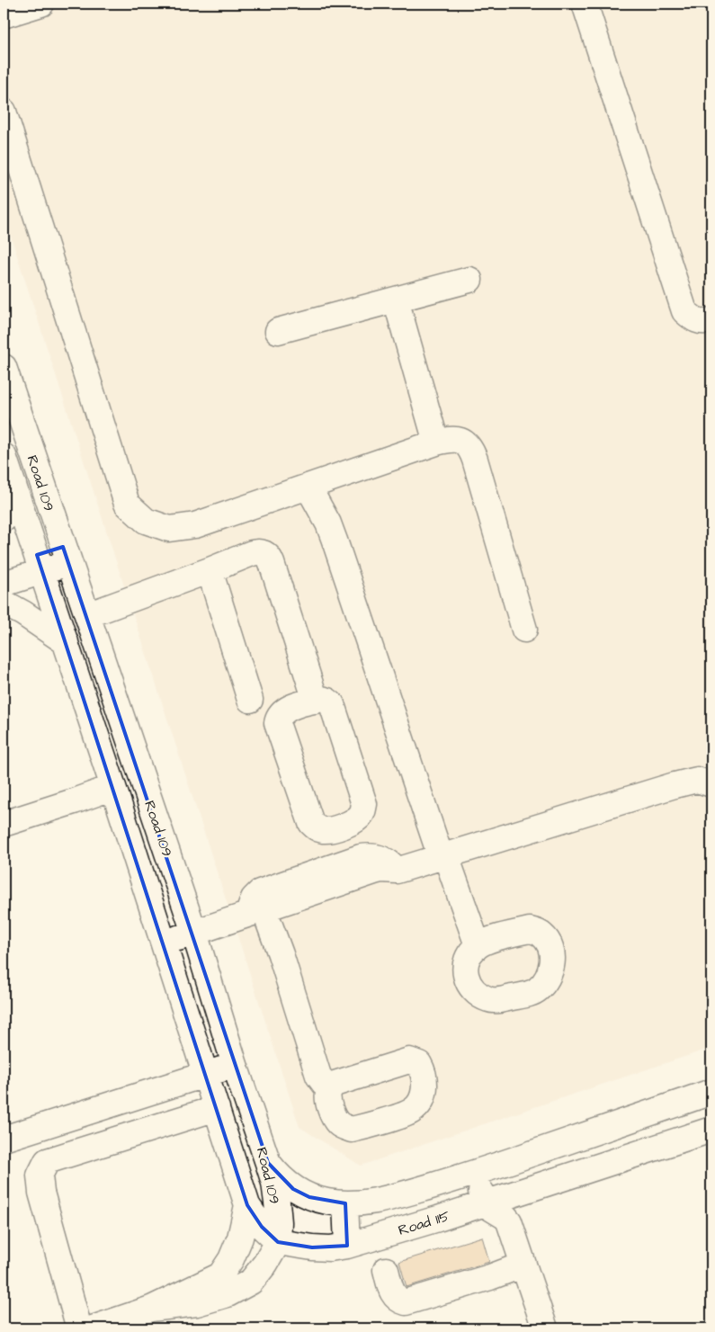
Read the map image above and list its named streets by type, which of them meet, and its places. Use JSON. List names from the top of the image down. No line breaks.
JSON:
{"streets":{"street":["Road 109","Road 115"]},"crossings":[["Road 109","Road 115"]]}
